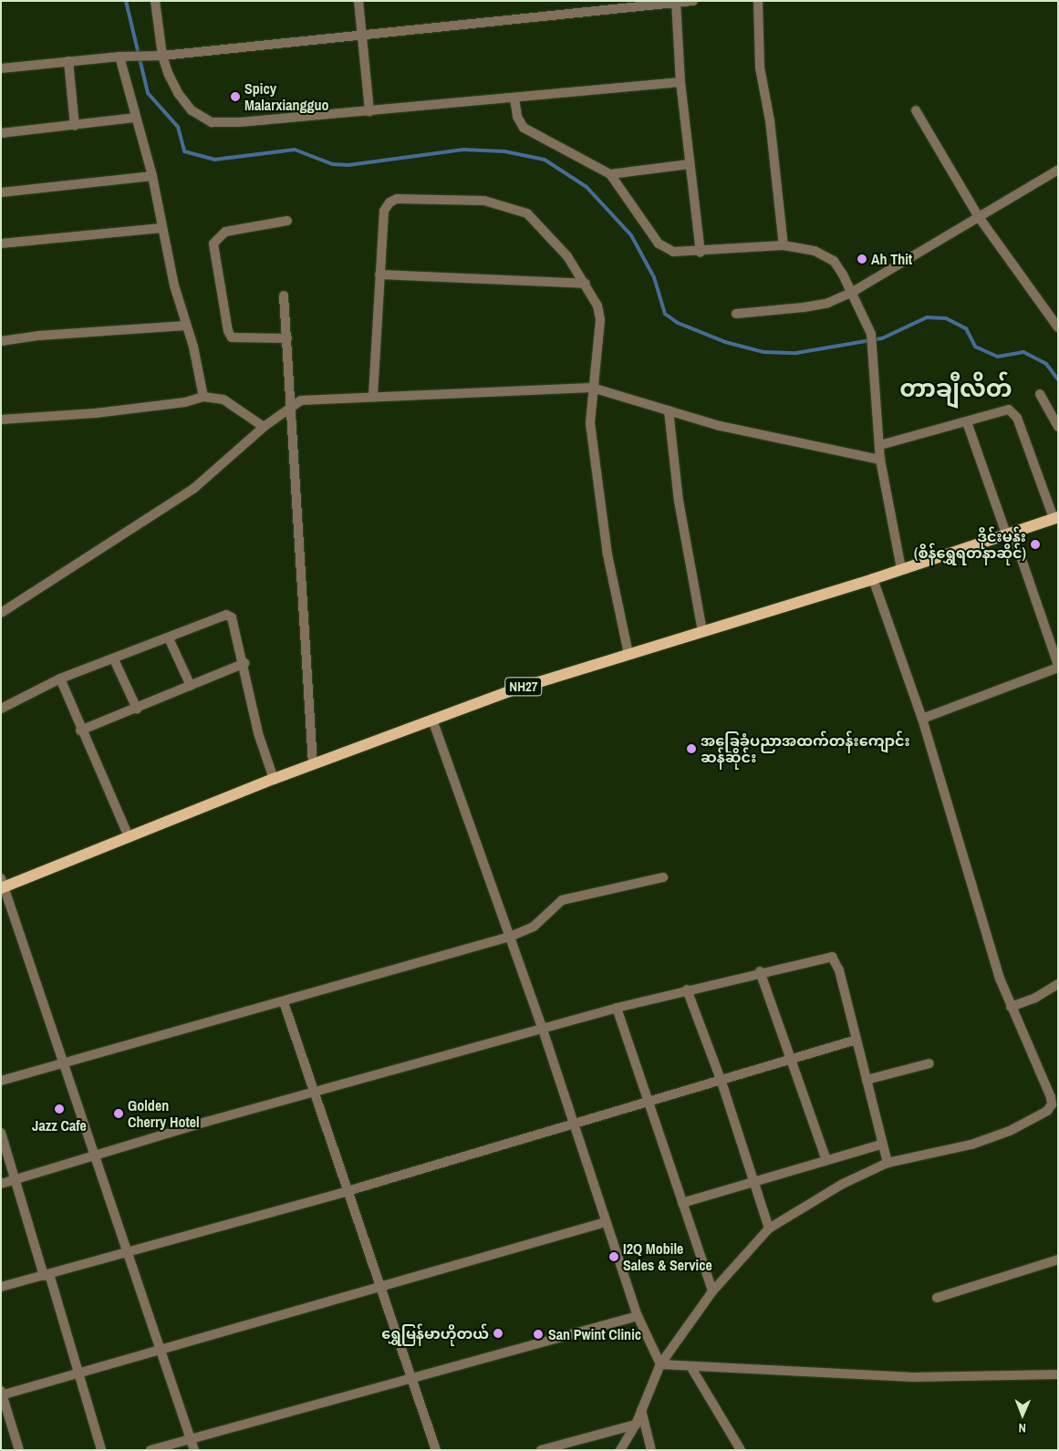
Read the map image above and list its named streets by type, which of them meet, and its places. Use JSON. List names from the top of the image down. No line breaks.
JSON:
{"streets":{"main road":["NH27"]},"districts":["တာချီလိတ်"],"places":["Spicy Malarxiangguo","Ah Thit","ဒိုင်းမွန်း (စိန်ရွှေရတနာဆိုင်)","အခြေခံပညာအထက်တန်းကျောင်း ဆန်ဆိုင်း","Jazz Cafe","Golden Cherry Hotel","I2Q Mobile Sales & Service","ရွှေမြန်မာဟိုတယ်","San Pwint Clinic"],"north":"bottom"}
